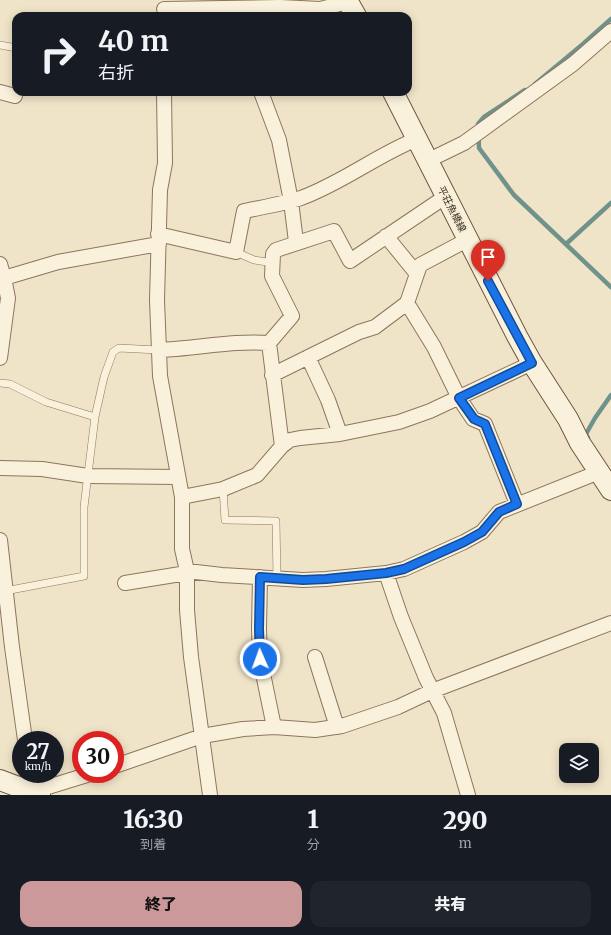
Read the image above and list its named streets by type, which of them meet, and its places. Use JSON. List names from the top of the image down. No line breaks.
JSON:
{"streets":{"main road":["平荘魚橋線"]},"page":{"turn":["40 m","右折"],"speed":"27 km/h","limit":"30","eta":["16:30","到着","1","分","290","m"],"buttons":["終了","共有"]}}
